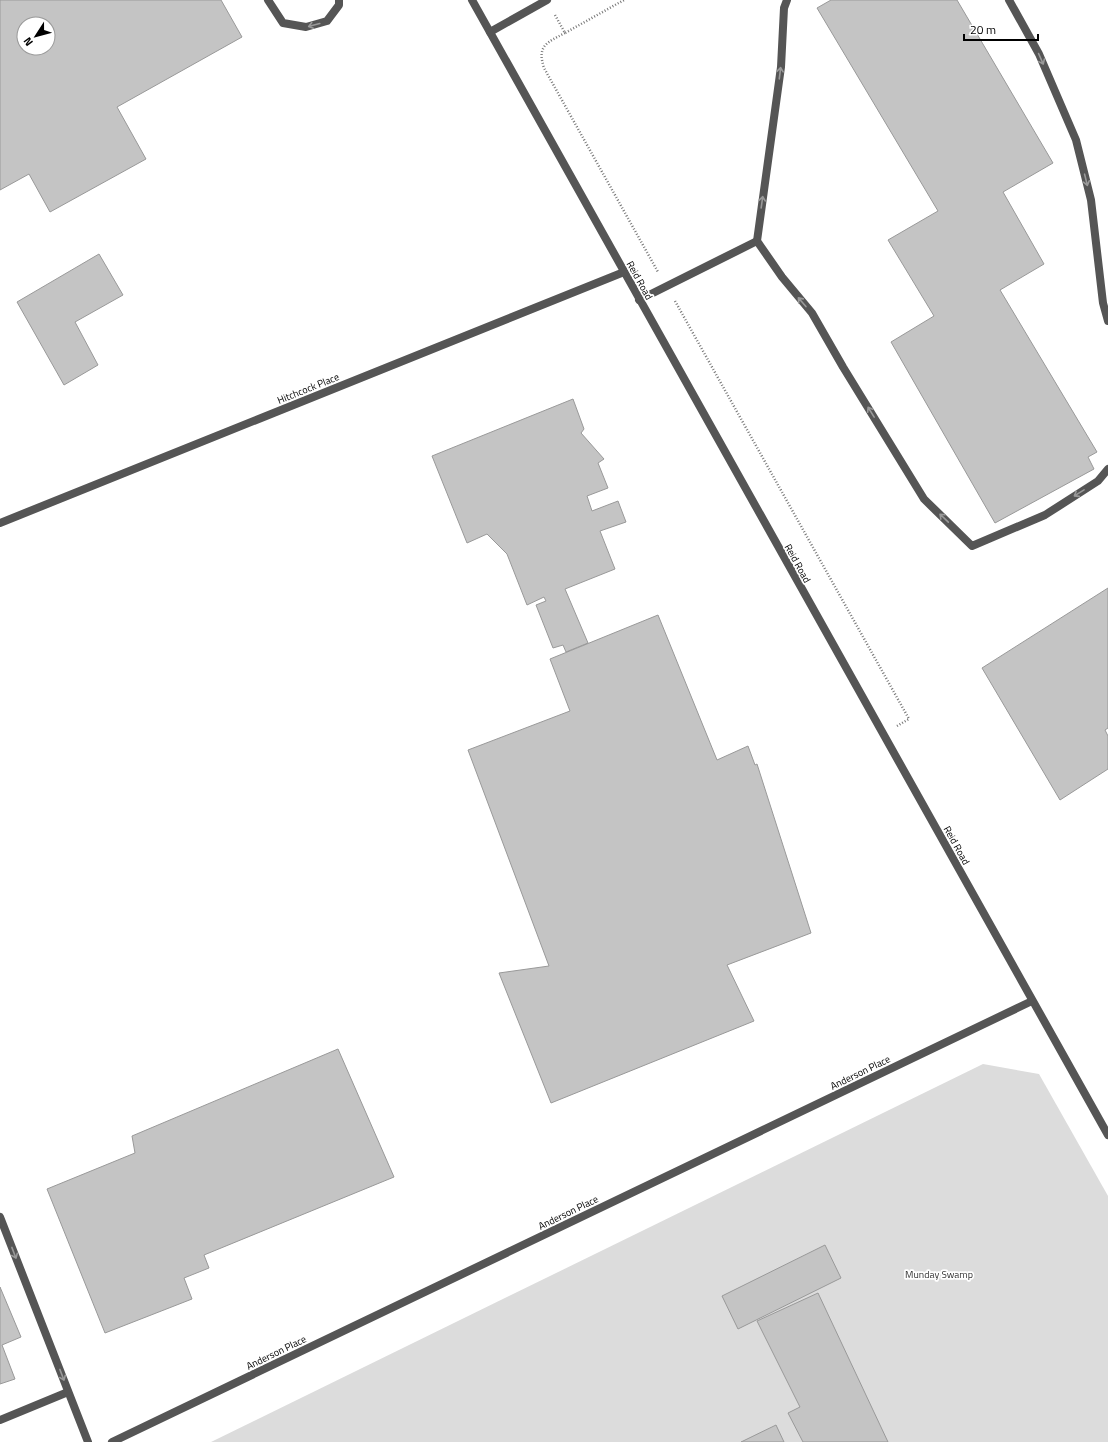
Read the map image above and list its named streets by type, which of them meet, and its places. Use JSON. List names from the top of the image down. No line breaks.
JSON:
{"streets":{"street":["Reid Road","Hitchcock Place","Anderson Place"]},"crossings":[["Reid Road","Hitchcock Place"],["Reid Road","Anderson Place"]],"parks":["Munday Swamp"],"scale_bar":"20 m","north":"bottom left"}
